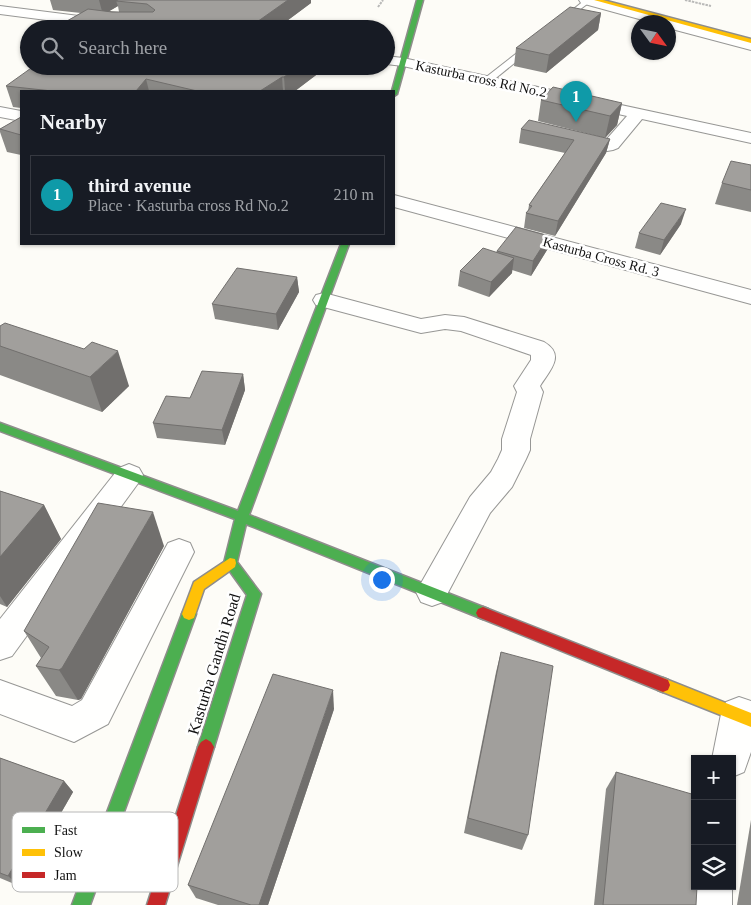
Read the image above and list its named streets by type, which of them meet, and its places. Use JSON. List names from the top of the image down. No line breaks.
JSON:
{"streets":{"main road":["Kasturba Gandhi Road"],"street":["Kasturba cross Rd No.2","Kasturba Cross Rd. 3"]},"legend":["Fast","Slow","Jam"],"north":"bottom right","page":{"search":"Search here","pins":"1","heading":"Nearby","list":[{"mark":"1","name":"third avenue","note":"Place · Kasturba cross Rd No.2","value":"210 m"}],"map_buttons":["+","−"]}}
